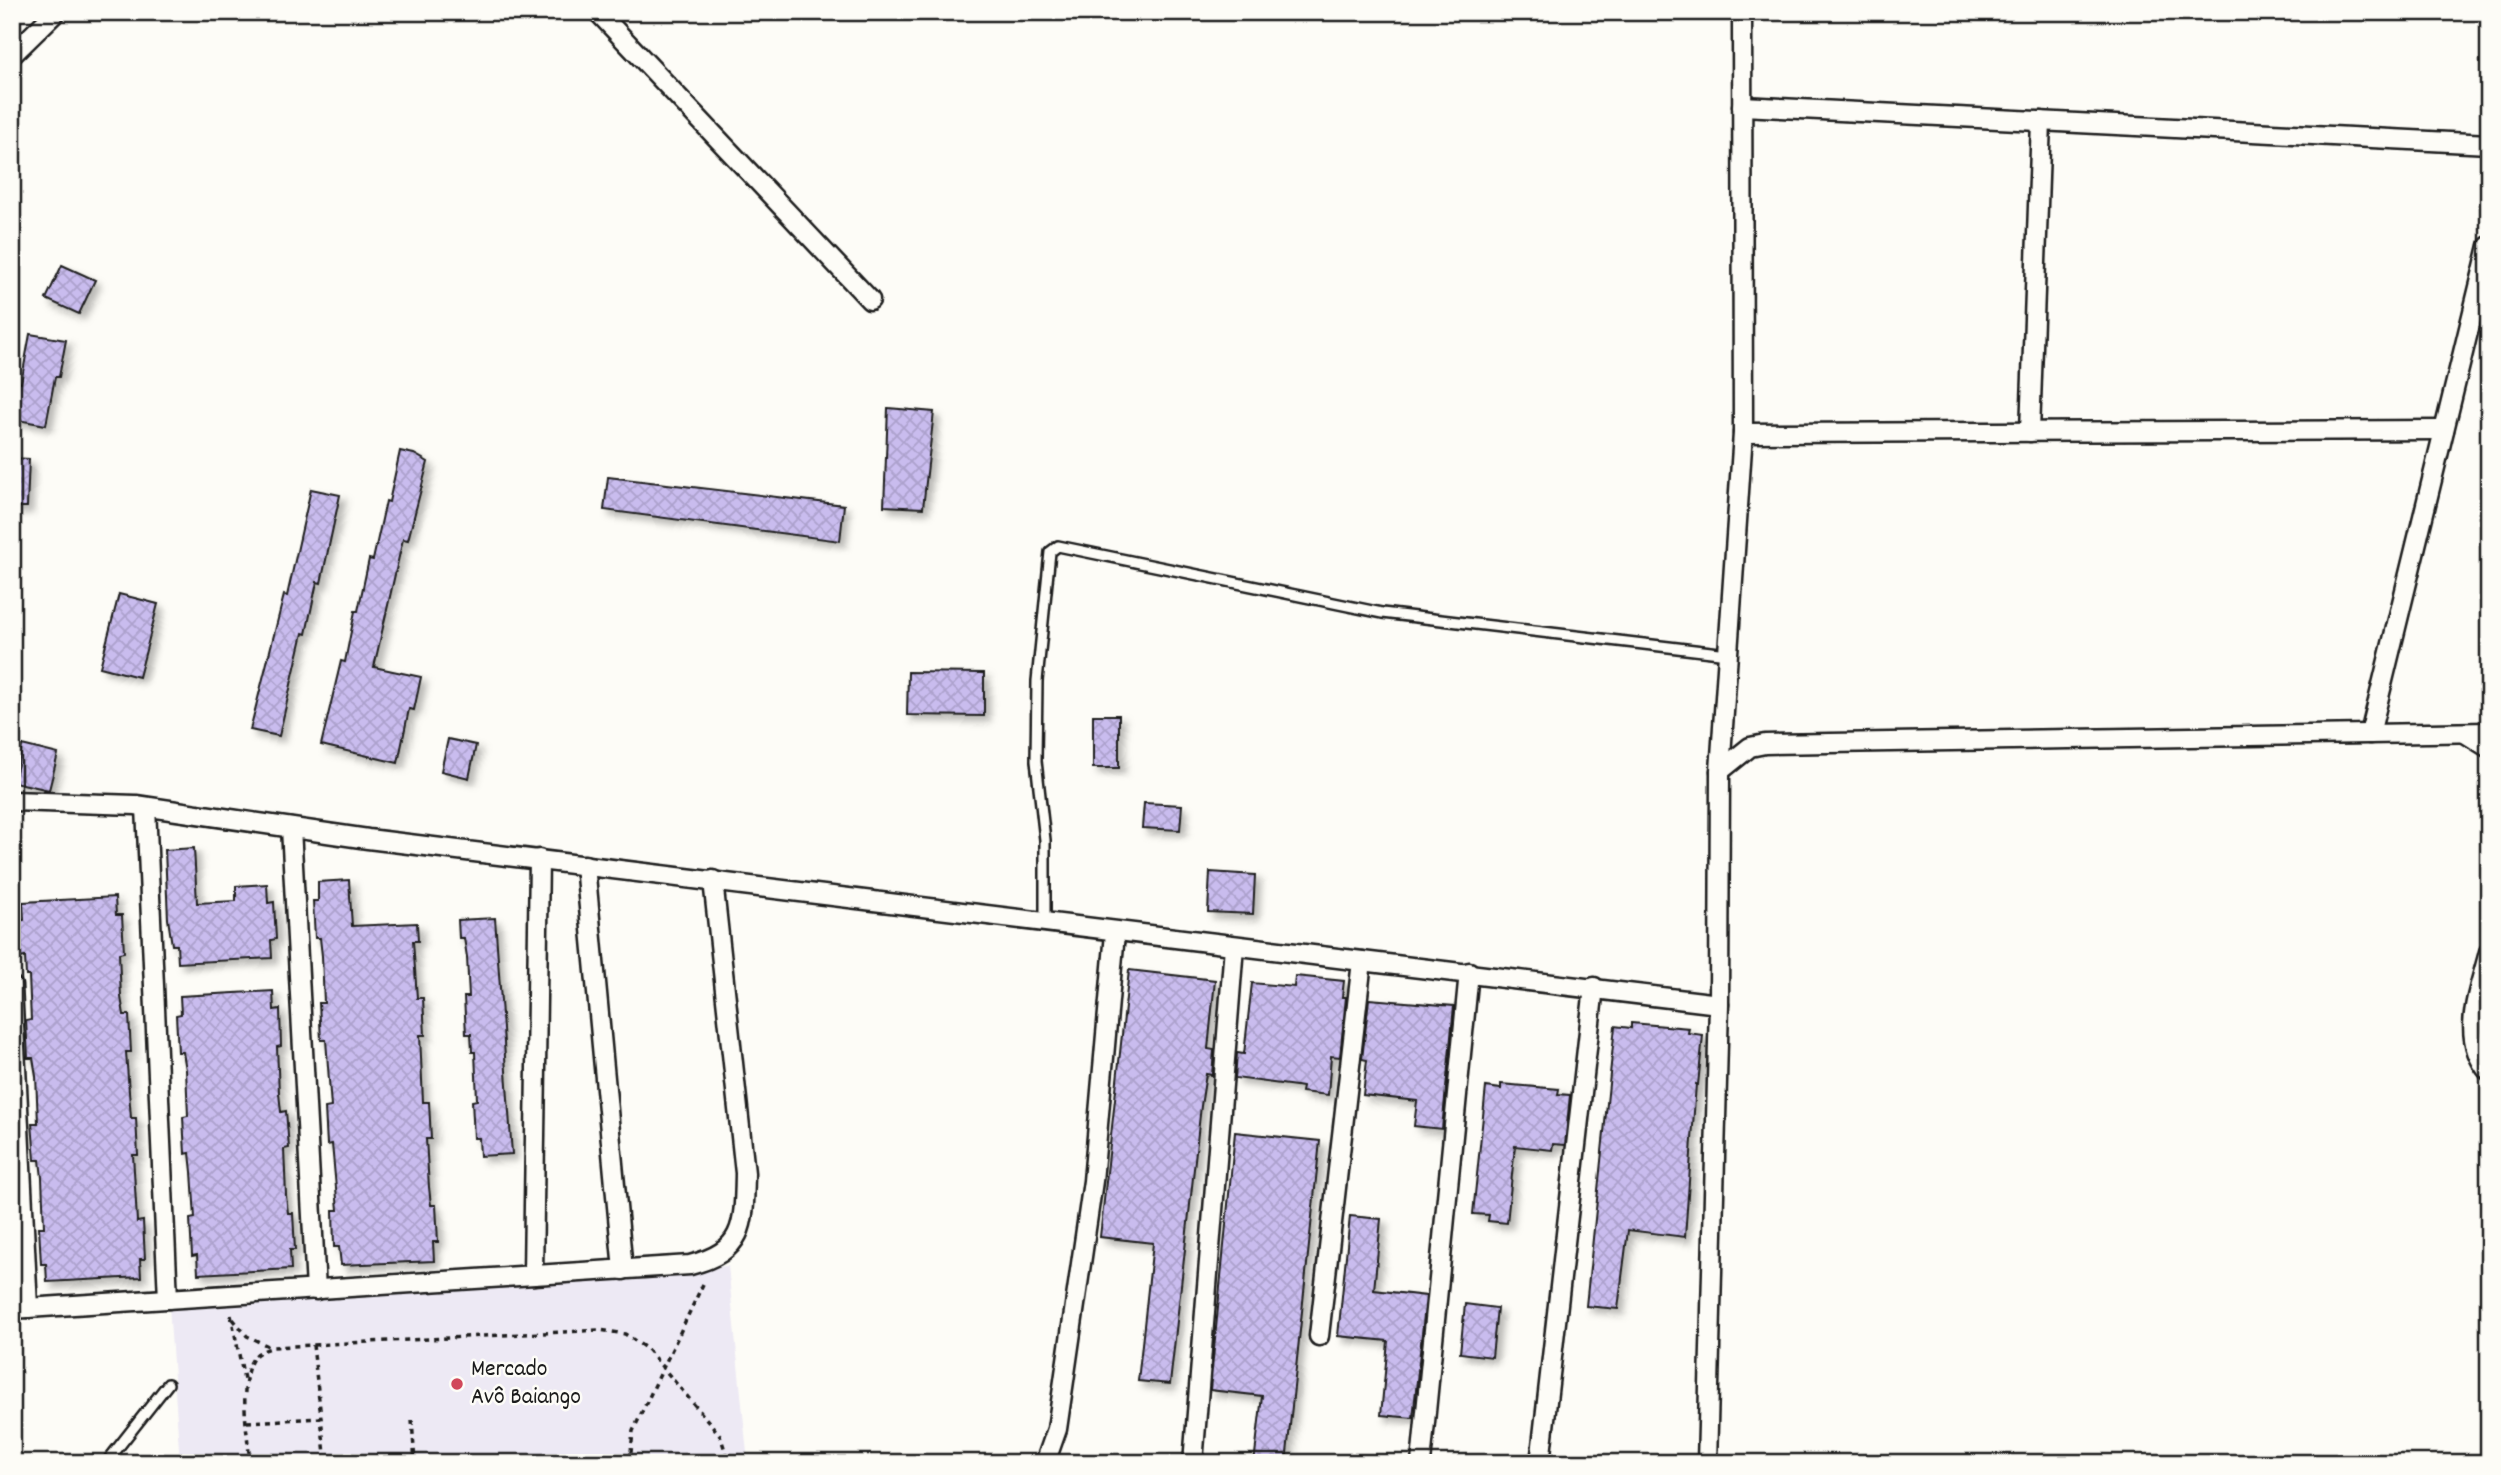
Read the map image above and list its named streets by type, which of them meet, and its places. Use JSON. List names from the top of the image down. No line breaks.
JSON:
{"places":["Mercado Avô Baiango"]}
